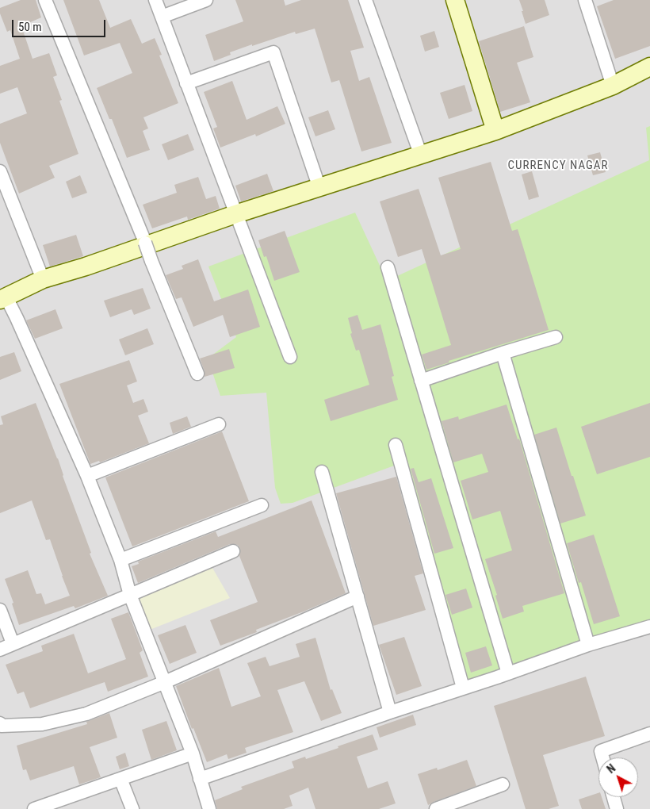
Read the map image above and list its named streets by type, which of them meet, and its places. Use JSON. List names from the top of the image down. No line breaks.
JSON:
{"districts":["CURRENCY NAGAR"],"scale_bar":"50 m","north":"top left"}
